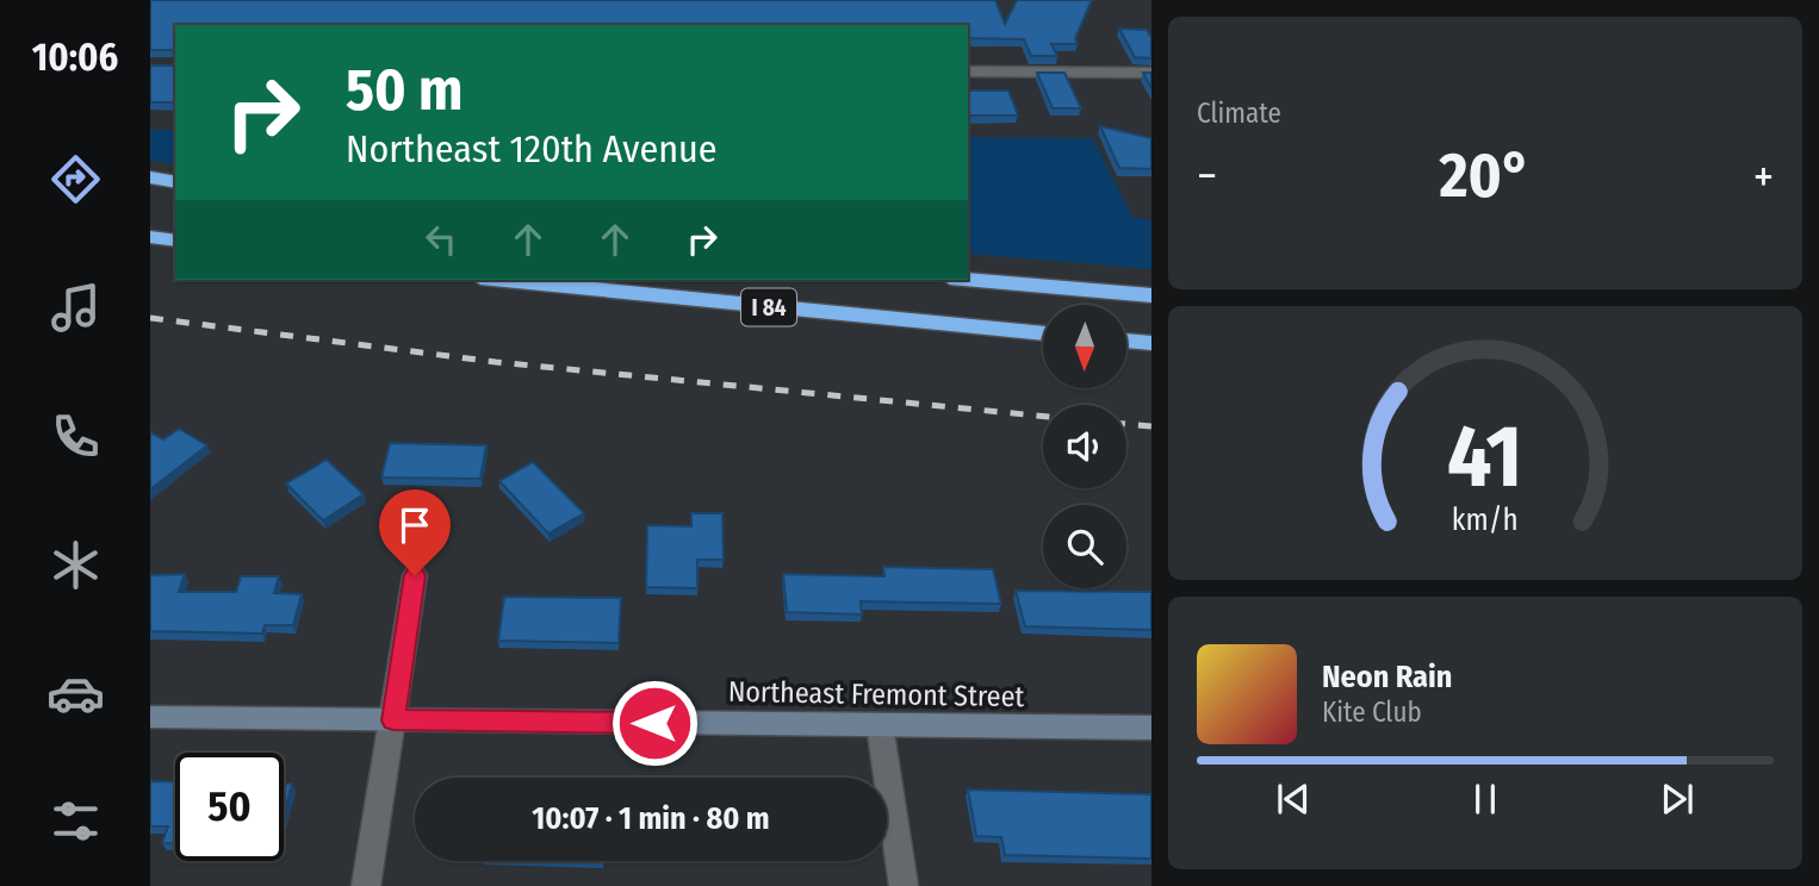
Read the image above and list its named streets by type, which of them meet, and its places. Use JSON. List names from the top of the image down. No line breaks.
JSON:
{"streets":{"highway":["I 84"],"main road":["Northeast Fremont Street"]},"north":"bottom","page":{"tabs":"10:06","tile":"Climate","turn":["50 m","Northeast 120th Avenue"],"heat":["−","20°","+"],"song":["Neon Rain","Kite Club"],"limit":"50","trip":"10:07 · 1 min · 80 m","gauge":["41","km/h"]}}
